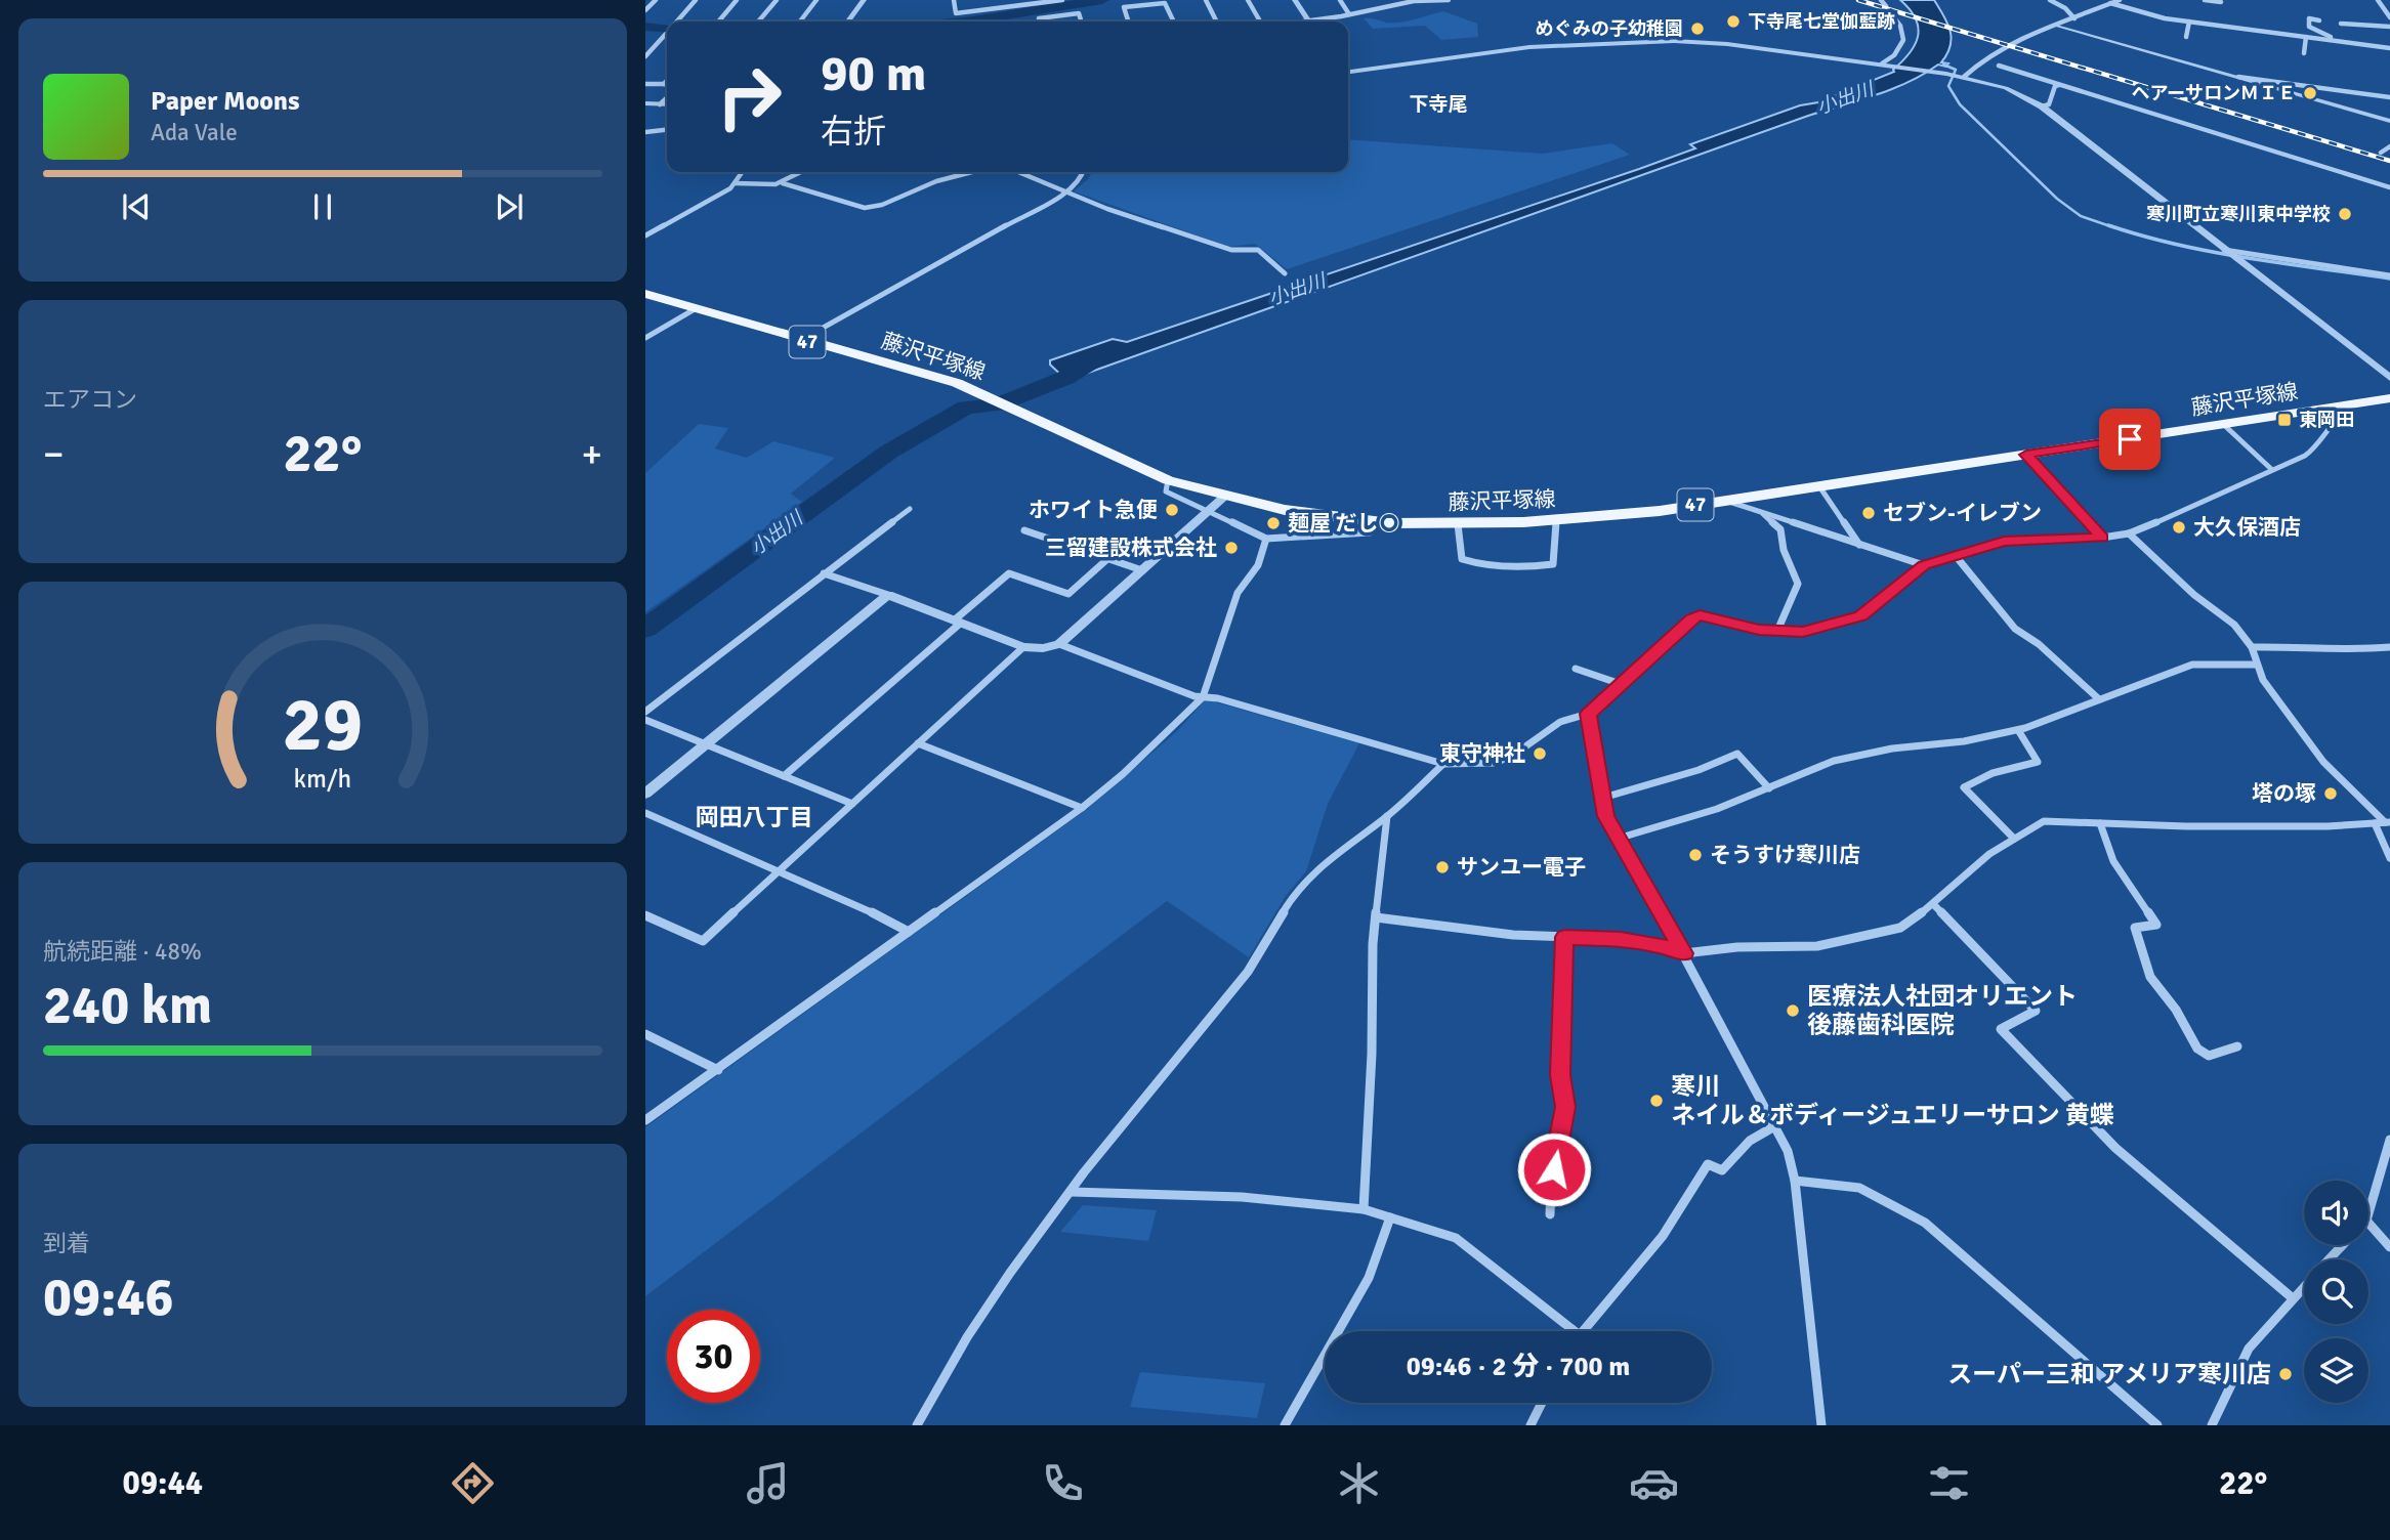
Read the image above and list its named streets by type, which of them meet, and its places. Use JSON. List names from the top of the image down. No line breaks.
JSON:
{"streets":{"main road":["47","藤沢平塚線"]},"districts":["下寺尾","岡田八丁目"],"water":["小出川"],"places":{"other":["下寺尾七堂伽藍跡","めぐみの子幼稚園","ヘアーサロンＭＩＥ","寒川町立寒川東中学校","ホワイト急便","セブン-イレブン","麺屋 だし○","大久保酒店","三留建設株式会社","東守神社","塔の塚","そうすけ寒川店","サンユー電子","医療法人社団オリエント 後藤歯科医院","寒川 ネイル＆ボディージュエリーサロン 黄蝶","スーパー三和 アメリア寒川店"],"transit":["東岡田"]},"page":{"turn":["90 m","右折"],"song":["Paper Moons","Ada Vale"],"tile":["エアコン",["航続距離 · 48%","240 km"],["到着","09:46"]],"heat":["−","22°","+"],"limit":"30","trip":"09:46 · 2 分 · 700 m","tabs":["09:44","22°"],"gauge":["29","km/h"]}}
